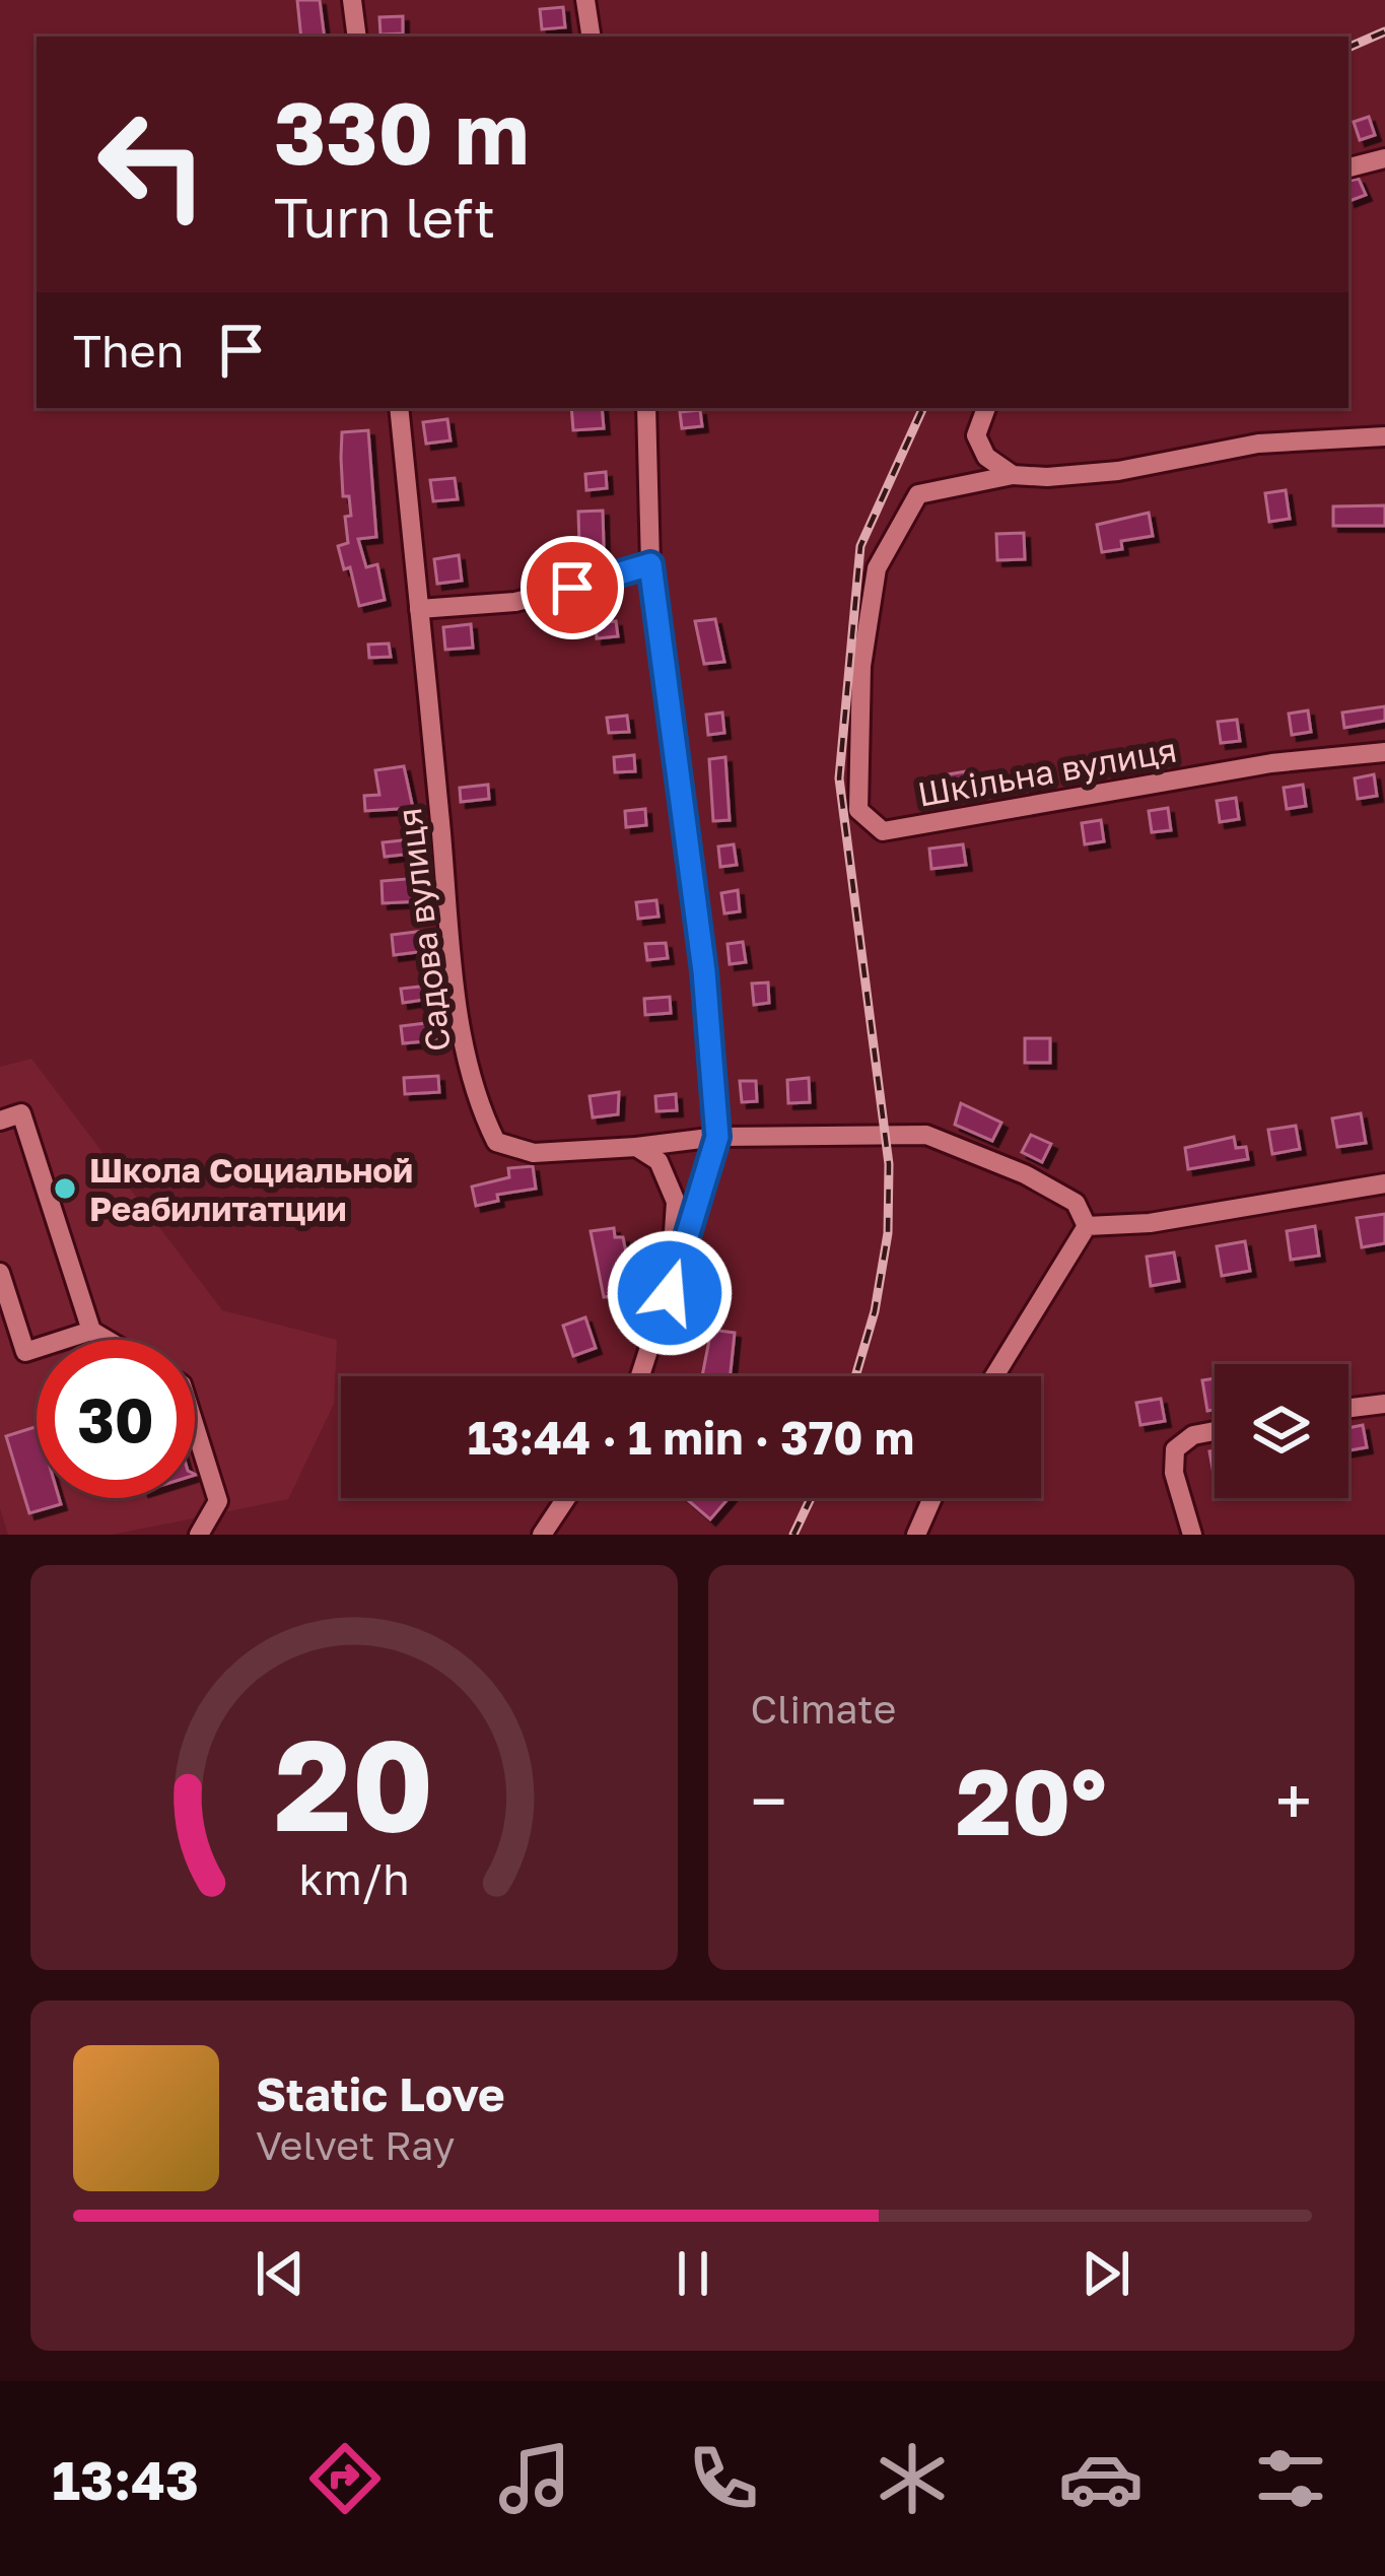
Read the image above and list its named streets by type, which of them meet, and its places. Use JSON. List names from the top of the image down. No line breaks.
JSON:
{"streets":{"street":["Шкільна вулиця","Садова вулиця"]},"places":["Школа Социальной Реабилитатции"],"page":{"turn":["330 m","Turn left"],"then":"Then","limit":"30","trip":"13:44 · 1 min · 370 m","tile":"Climate","heat":["−","20°","+"],"song":["Static Love","Velvet Ray"],"tabs":"13:43","gauge":["20","km/h"]}}
